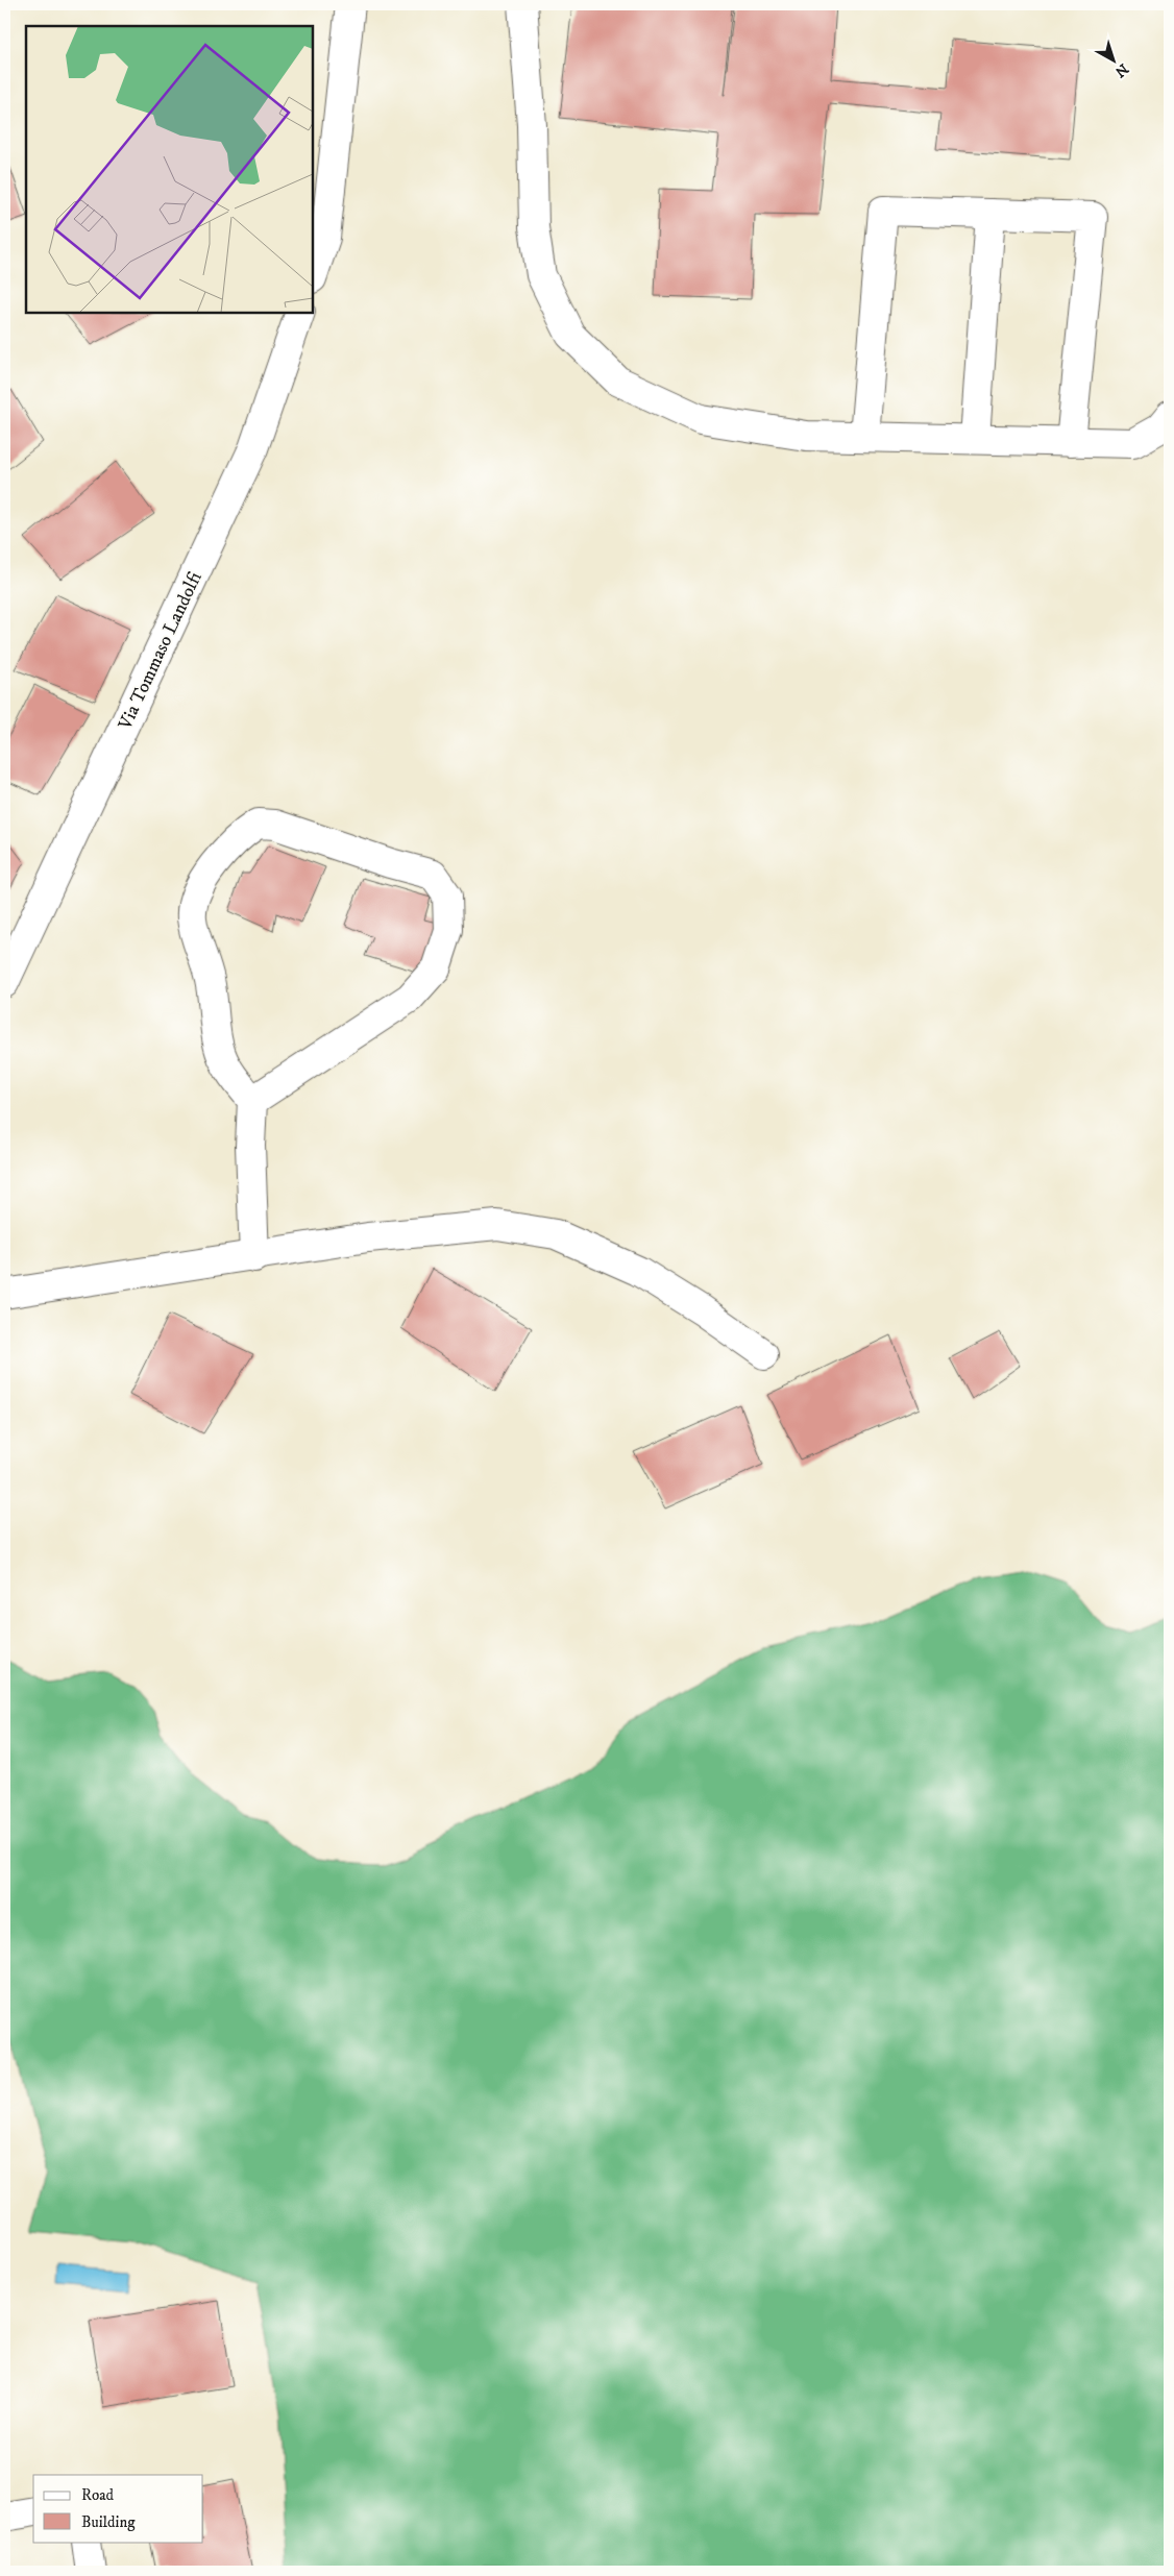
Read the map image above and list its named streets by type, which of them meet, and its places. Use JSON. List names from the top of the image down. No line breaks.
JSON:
{"streets":{"street":["Via Tommaso Landolfi"]},"legend":["Road","Building"],"north":"bottom right"}
